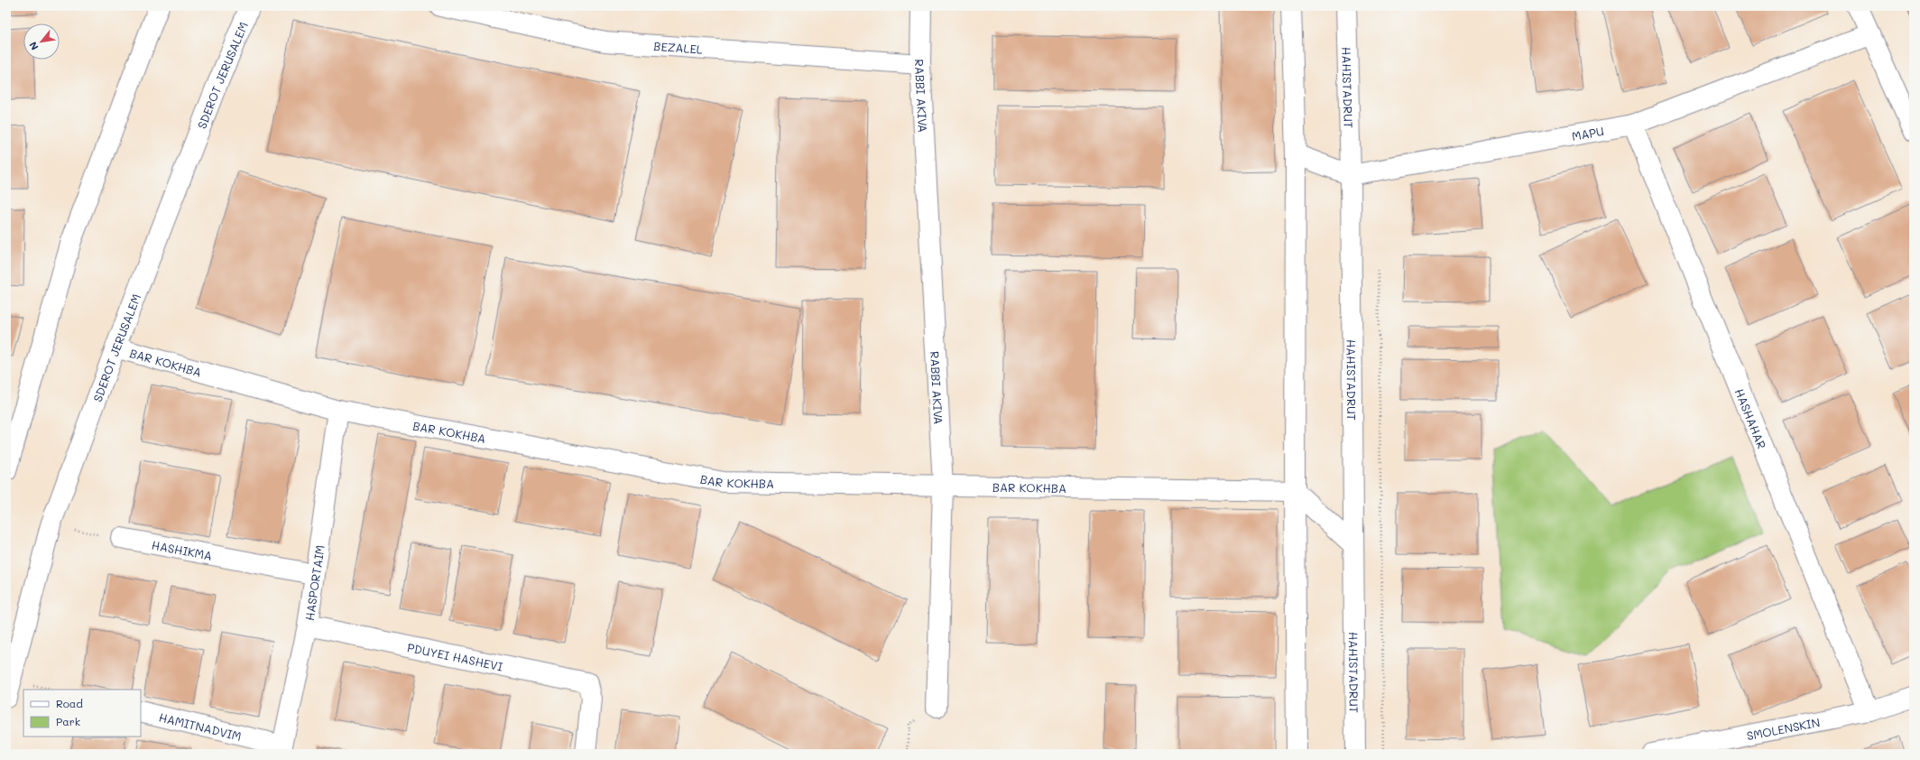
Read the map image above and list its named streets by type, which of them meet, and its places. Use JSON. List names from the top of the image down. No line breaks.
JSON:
{"streets":{"street":["BEZALEL","SDEROT JERUSALEM","HAHISTADRUT","RABBI AKIVA","MAPU","BAR KOKHBA","HASHAHAR","HASHIKMA","HASPORTAIM","PDUYEI HASHEVI","HAMITNADVIM","SMOLENSKIN"]},"crossings":[["BEZALEL","RABBI AKIVA"],["SDEROT JERUSALEM","BAR KOKHBA"],["HAHISTADRUT","MAPU"],["RABBI AKIVA","BAR KOKHBA"],["MAPU","HASHAHAR"],["BAR KOKHBA","HASPORTAIM"],["HASHAHAR","SMOLENSKIN"],["HASHIKMA","HASPORTAIM"],["HASPORTAIM","PDUYEI HASHEVI"],["HASPORTAIM","HAMITNADVIM"]],"legend":["Road","Park"],"north":"bottom left"}
